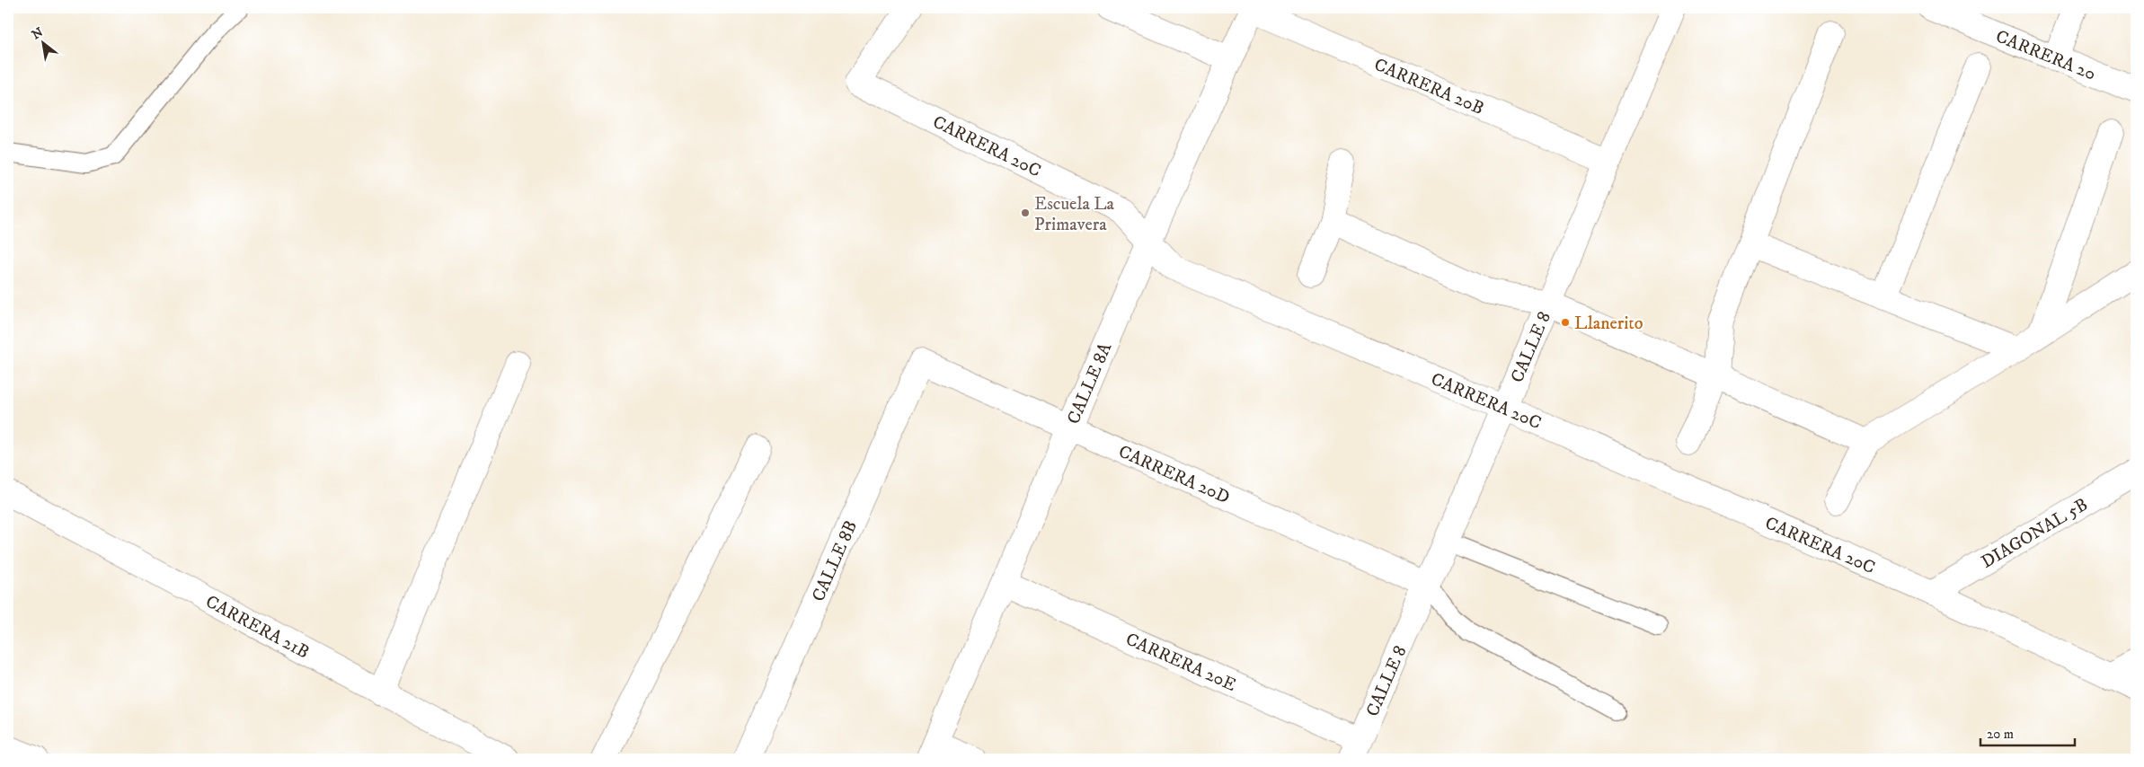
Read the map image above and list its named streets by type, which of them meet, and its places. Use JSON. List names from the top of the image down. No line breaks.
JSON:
{"streets":{"street":["CARRERA 20","CARRERA 20B","CARRERA 20C","CALLE 8","CALLE 8A","CARRERA 20D","DIAGONAL 5B","CALLE 8B","CARRERA 21B","CARRERA 20E"]},"crossings":[["CARRERA 20B","CALLE 8"],["CARRERA 20B","CALLE 8A"],["CARRERA 20C","CALLE 8"],["CARRERA 20C","CALLE 8A"],["CARRERA 20C","DIAGONAL 5B"],["CALLE 8","CARRERA 20D"],["CALLE 8","CARRERA 20E"],["CALLE 8A","CARRERA 20D"],["CALLE 8A","CARRERA 20E"],["CARRERA 20D","CALLE 8B"]],"places":["Escuela La Primavera","Llanerito"],"scale_bar":"20 m","north":"top left"}
